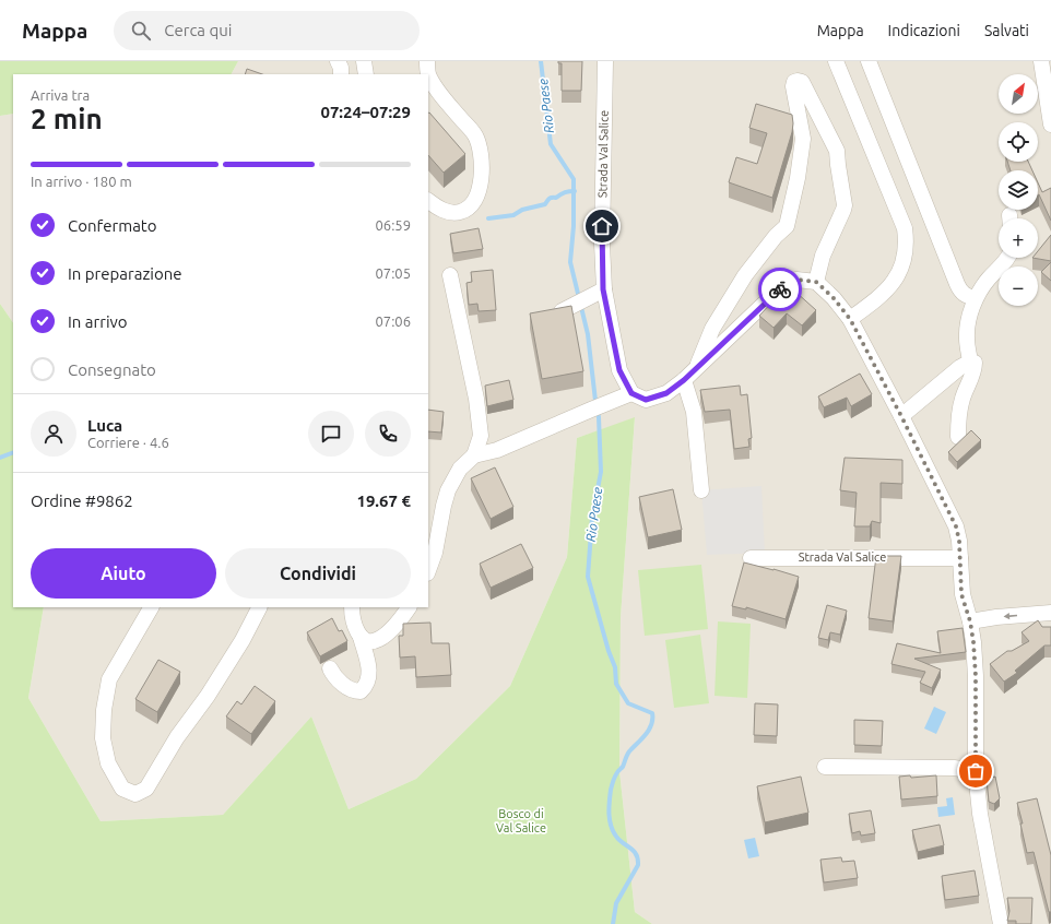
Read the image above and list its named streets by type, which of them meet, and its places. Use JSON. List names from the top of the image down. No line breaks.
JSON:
{"streets":{"street":["Strada Val Salice"]},"water":["Rio Paese"],"parks":["Bosco di Val Salice"],"north":"top right","page":{"header":"Mappa","search":"Cerca qui","nav":["Mappa","Indicazioni","Salvati"],"map_buttons":["+","−"],"heading":["2 min","Arriva tra","07:24–07:29"],"panel":["Luca","Corriere · 4.6","Ordine #9862","19.67 €"],"bar":"In arrivo · 180 m","list":[["Confermato","06:59"],["In preparazione","07:05"],["In arrivo","07:06"],"Consegnato"],"buttons":["Aiuto","Condividi"]}}
